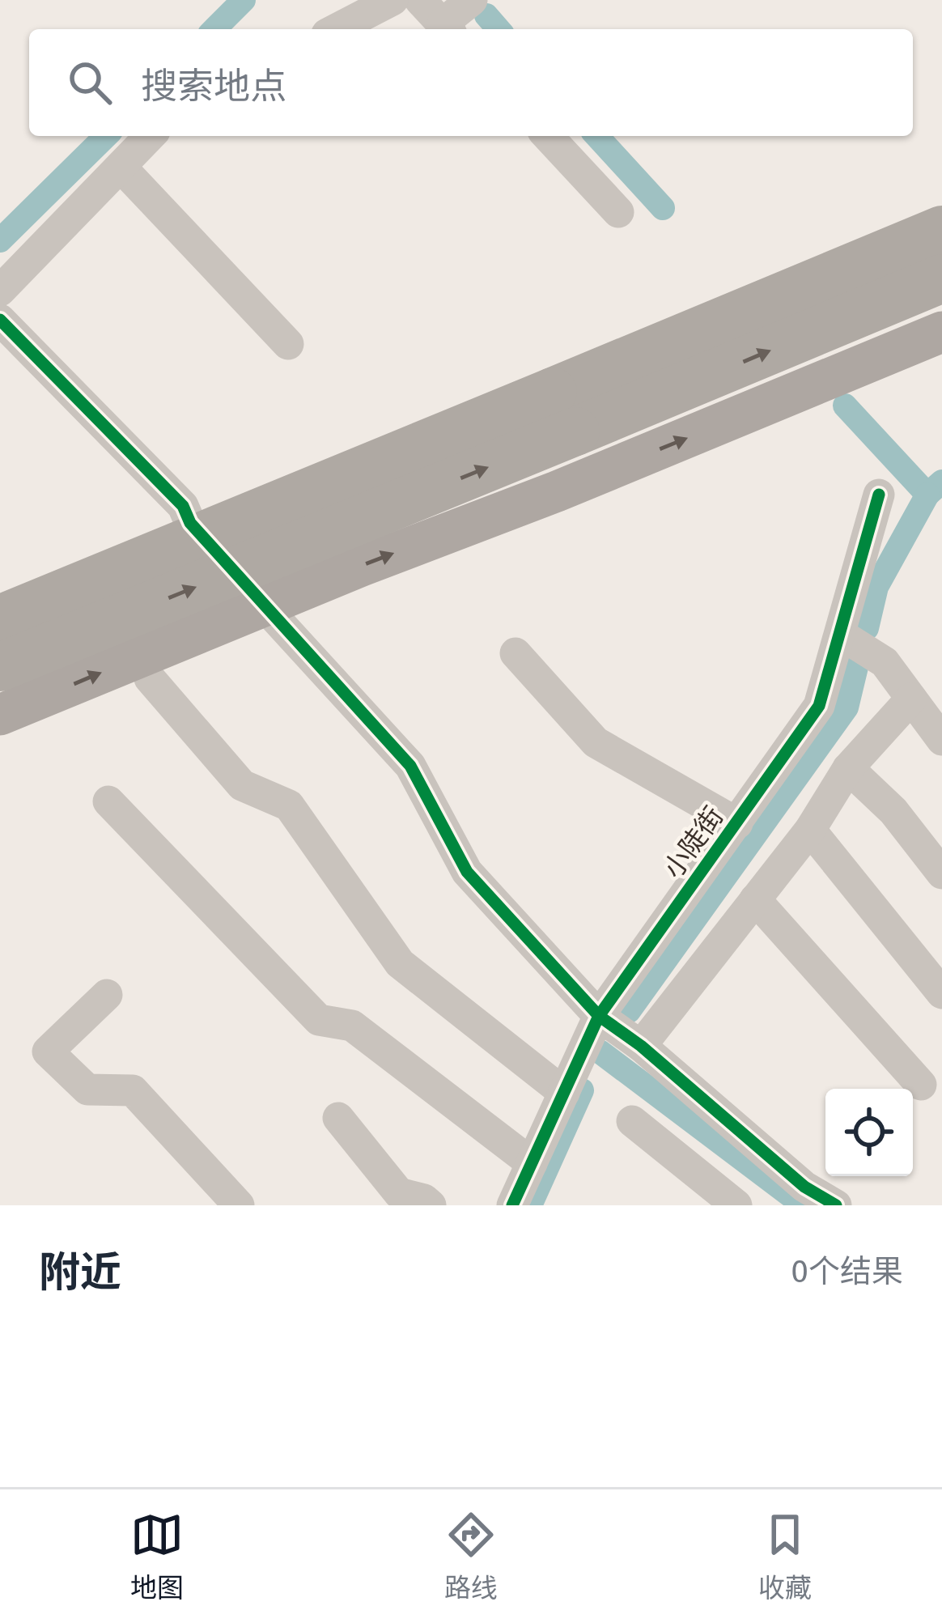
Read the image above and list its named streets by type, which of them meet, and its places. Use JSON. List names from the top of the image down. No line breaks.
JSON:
{"streets":{"street":["小陡街"]},"page":{"search":"搜索地点","heading":["附近","0个结果"],"nav":["地图","路线","收藏"]}}
